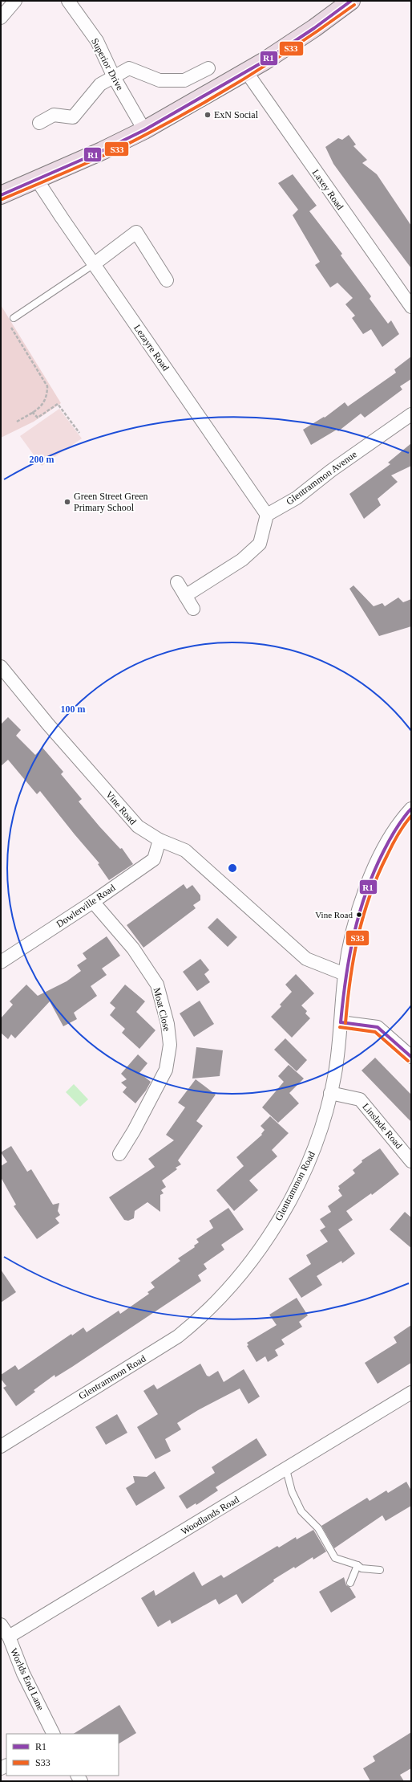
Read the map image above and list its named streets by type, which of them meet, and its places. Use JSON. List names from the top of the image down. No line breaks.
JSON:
{"streets":{"street":["Superior Drive","Laxey Road","Lezayre Road","Glentrammon Avenue","Vine Road","Dowlerville Road","Moat Close","Linslade Road","Glentrammon Road","Woodlands Road","Worlds End Lane"]},"crossings":[["Lezayre Road","Glentrammon Avenue"],["Vine Road","Dowlerville Road"],["Vine Road","Glentrammon Road"],["Dowlerville Road","Moat Close"],["Linslade Road","Glentrammon Road"],["Woodlands Road","Worlds End Lane"]],"places":["ExN Social","Green Street Green Primary School","Vine Road"],"lines":["transit line R1","transit line S33"],"legend":["R1","S33"],"rings":["200 m","100 m"]}
